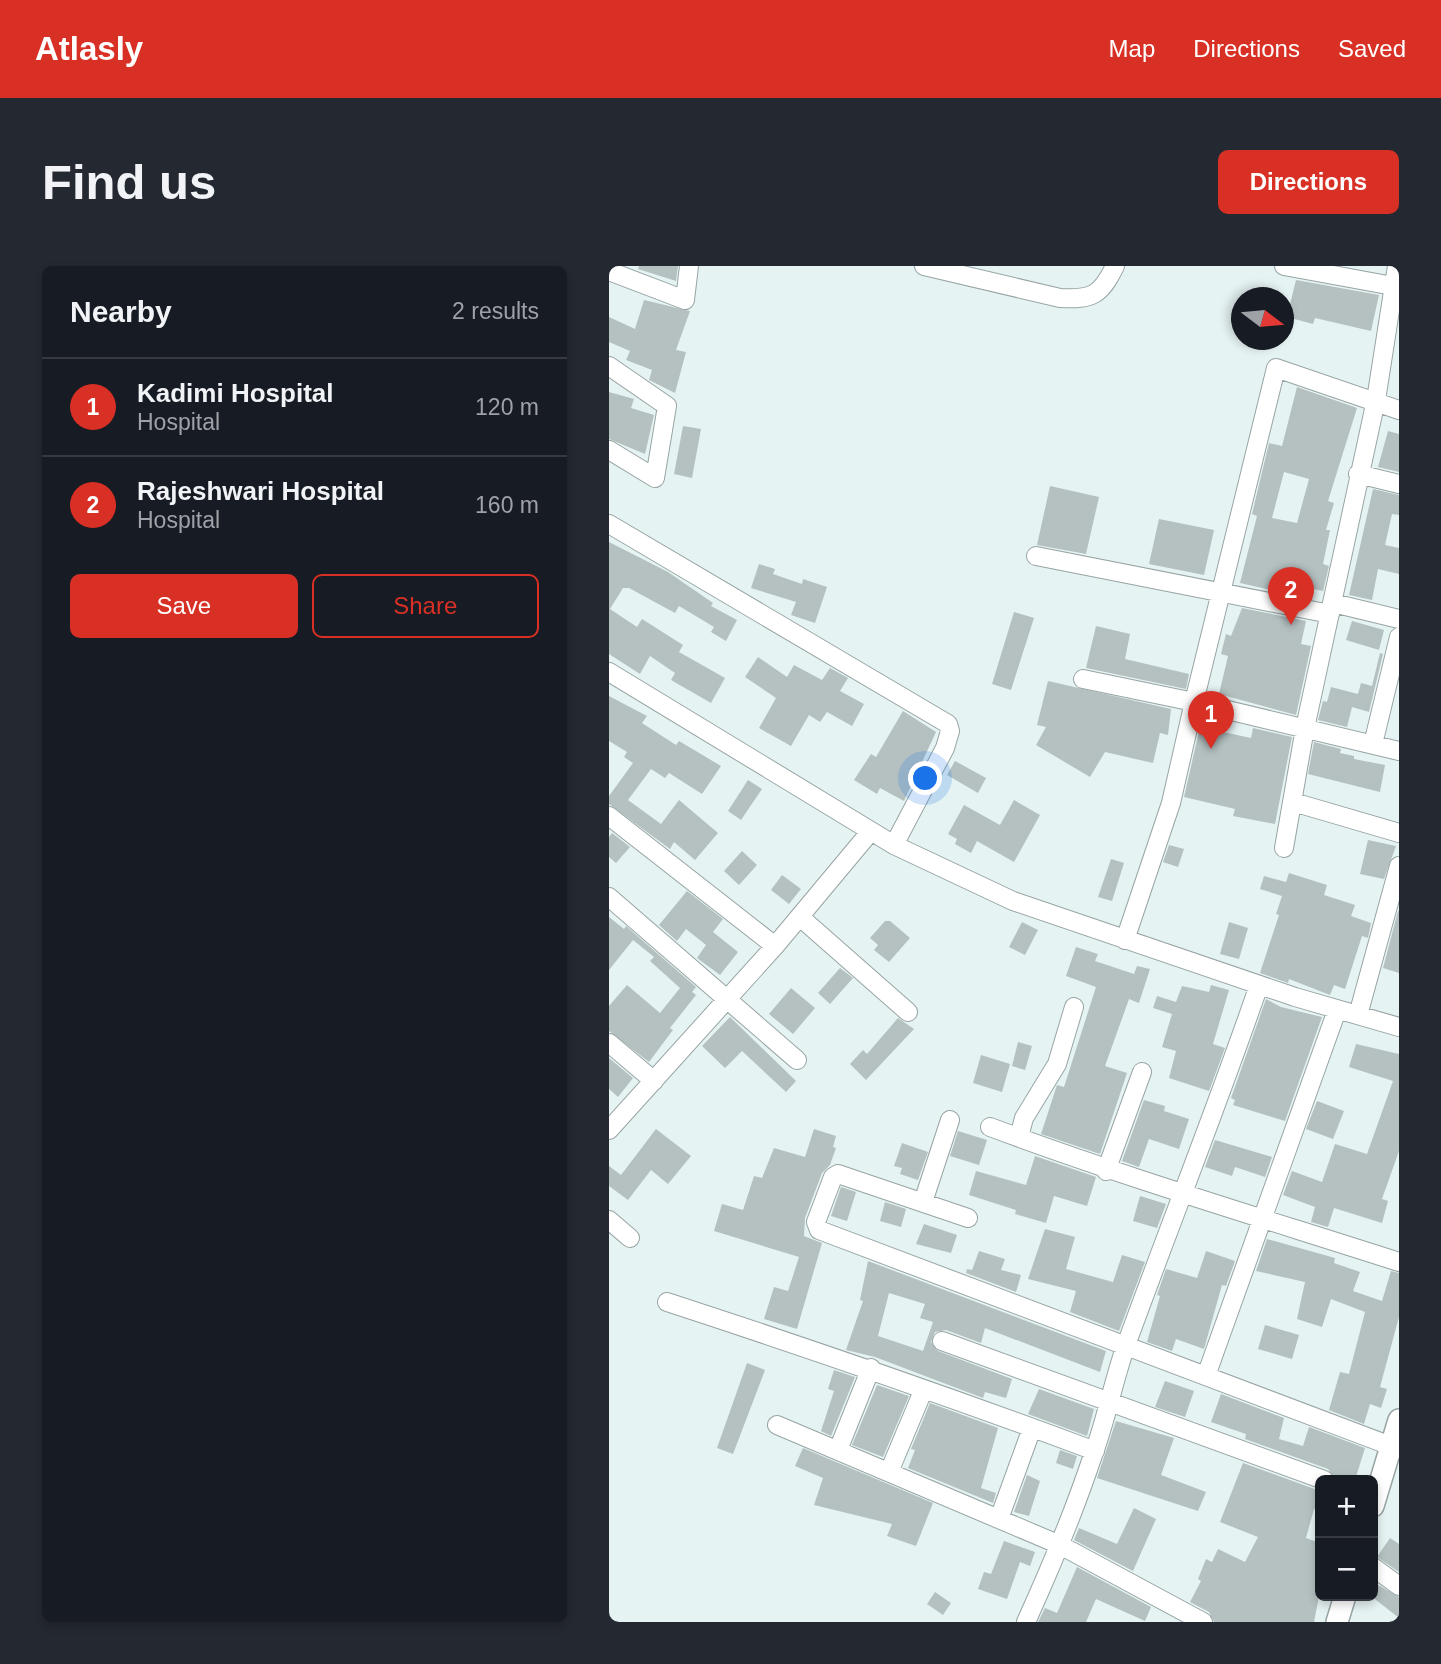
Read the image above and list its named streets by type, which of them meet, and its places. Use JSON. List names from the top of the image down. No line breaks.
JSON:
{"north":"right","page":{"header":"Atlasly","nav":["Map","Directions","Saved"],"buttons":["Directions",["Save","Share"]],"title":"Find us","heading":["Nearby","2 results"],"list":[{"mark":"1","name":"Kadimi Hospital","note":"Hospital","value":"120 m"},{"mark":"2","name":"Rajeshwari Hospital","note":"Hospital","value":"160 m"}],"pins":["2","1"],"map_buttons":["+","−"]}}
